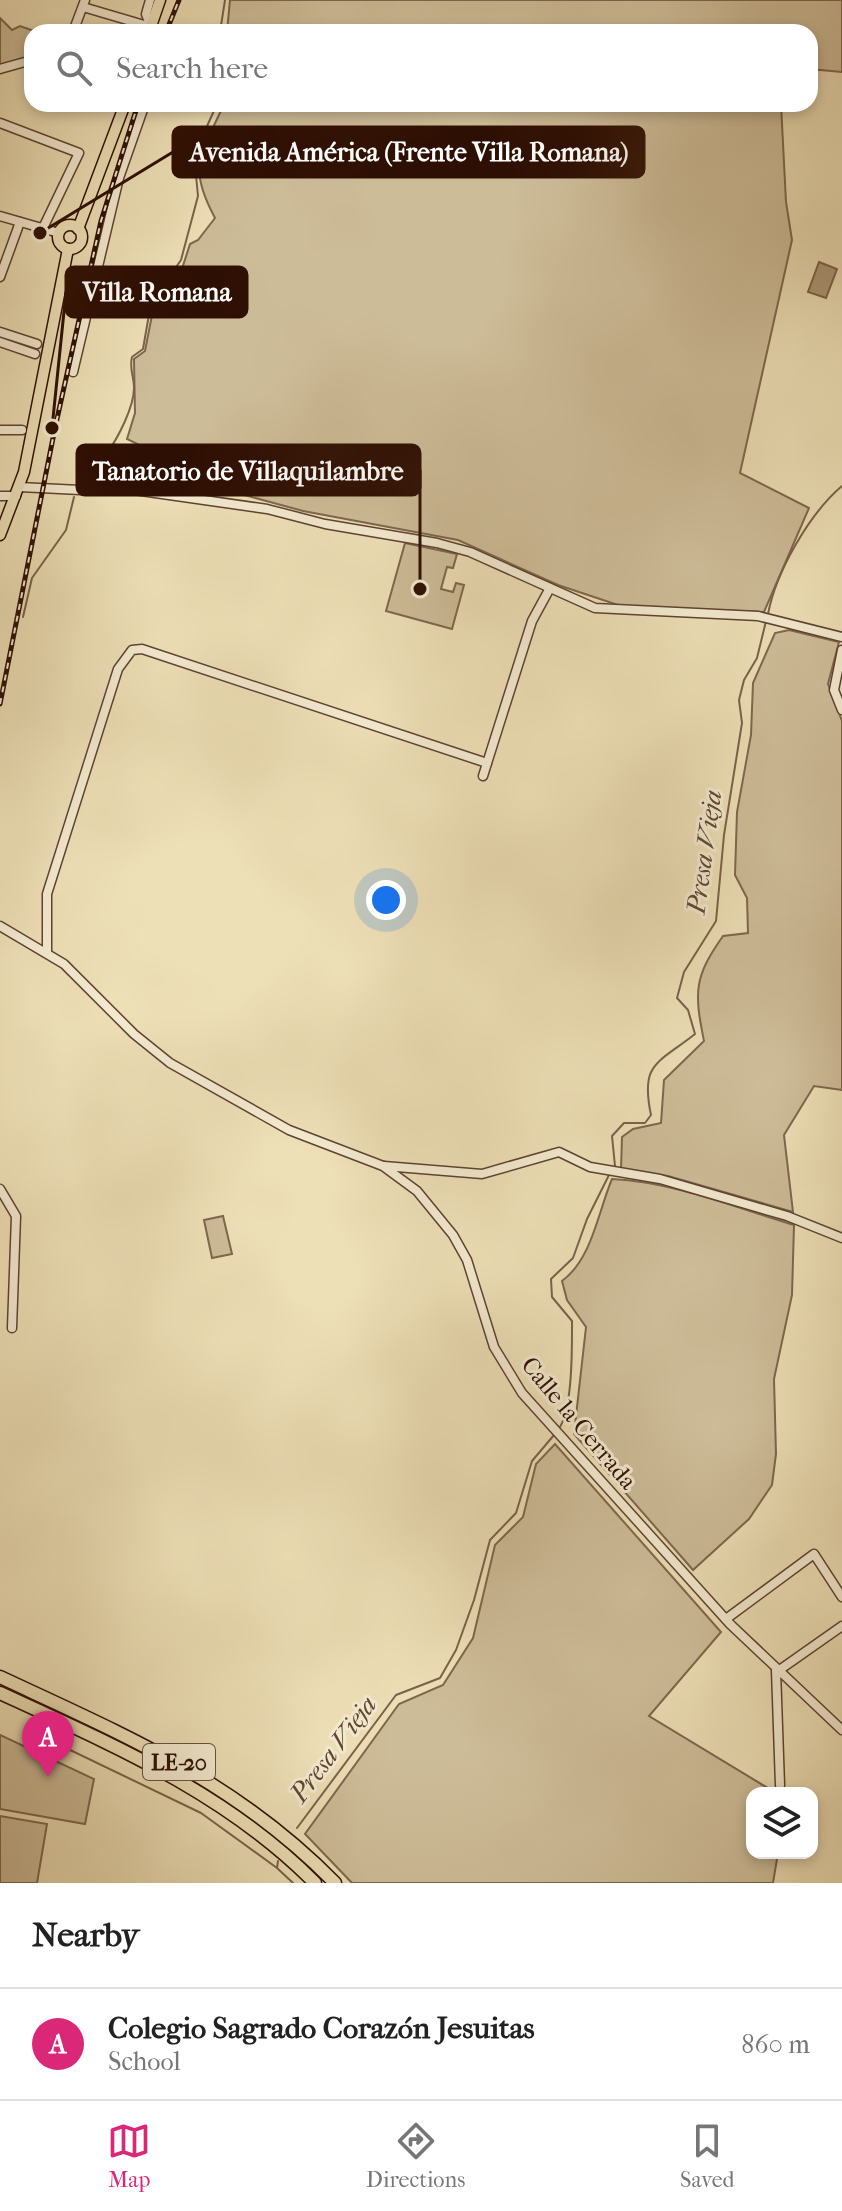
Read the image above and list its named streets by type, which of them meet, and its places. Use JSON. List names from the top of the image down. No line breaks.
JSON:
{"streets":{"highway":["LE-20"],"street":["Calle la Cerrada"]},"water":["Presa Vieja"],"places":["Avenida América (Frente Villa Romana)","Villa Romana","Tanatorio de Villaquilambre"],"page":{"search":"Search here","pins":"A","heading":"Nearby","list":[{"mark":"A","name":"Colegio Sagrado Corazón Jesuitas","note":"School","value":"860 m"}],"nav":["Map","Directions","Saved"]}}
